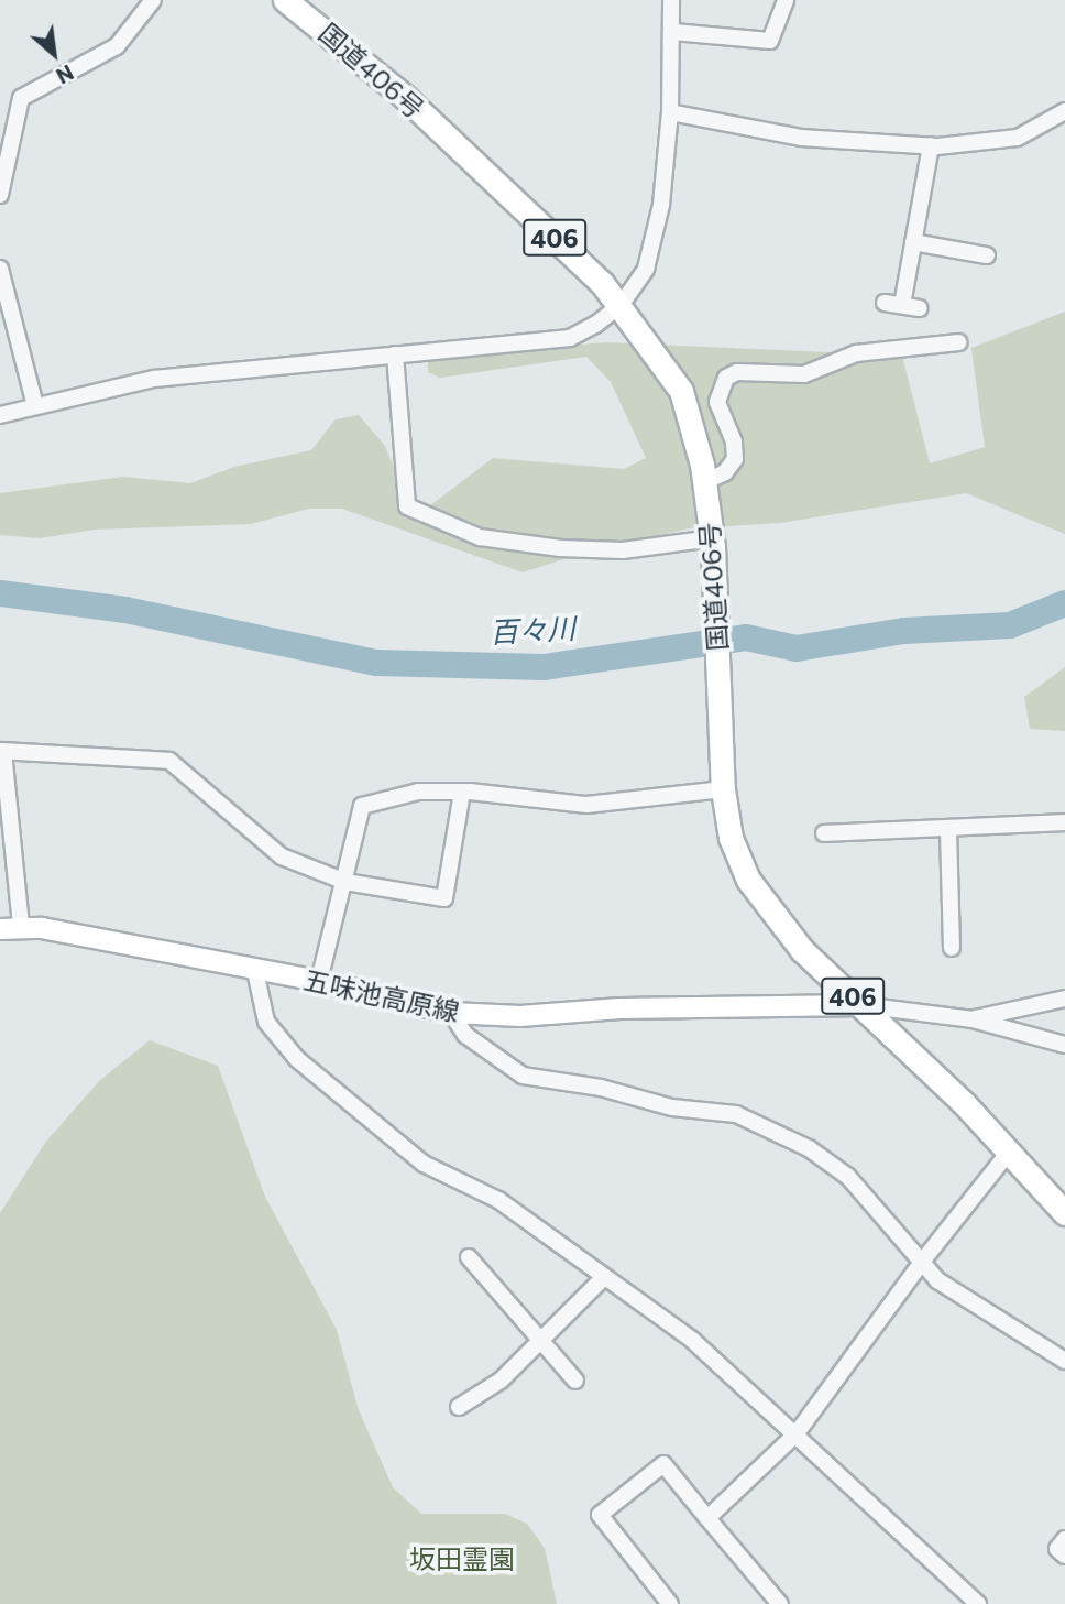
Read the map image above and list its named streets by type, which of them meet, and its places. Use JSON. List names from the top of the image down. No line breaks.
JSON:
{"streets":{"highway":["国道406号","406"],"main road":["五味池高原線"]},"crossings":[["国道406号","五味池高原線"]],"water":["百々川"],"parks":["坂田霊園"],"north":"bottom right"}
